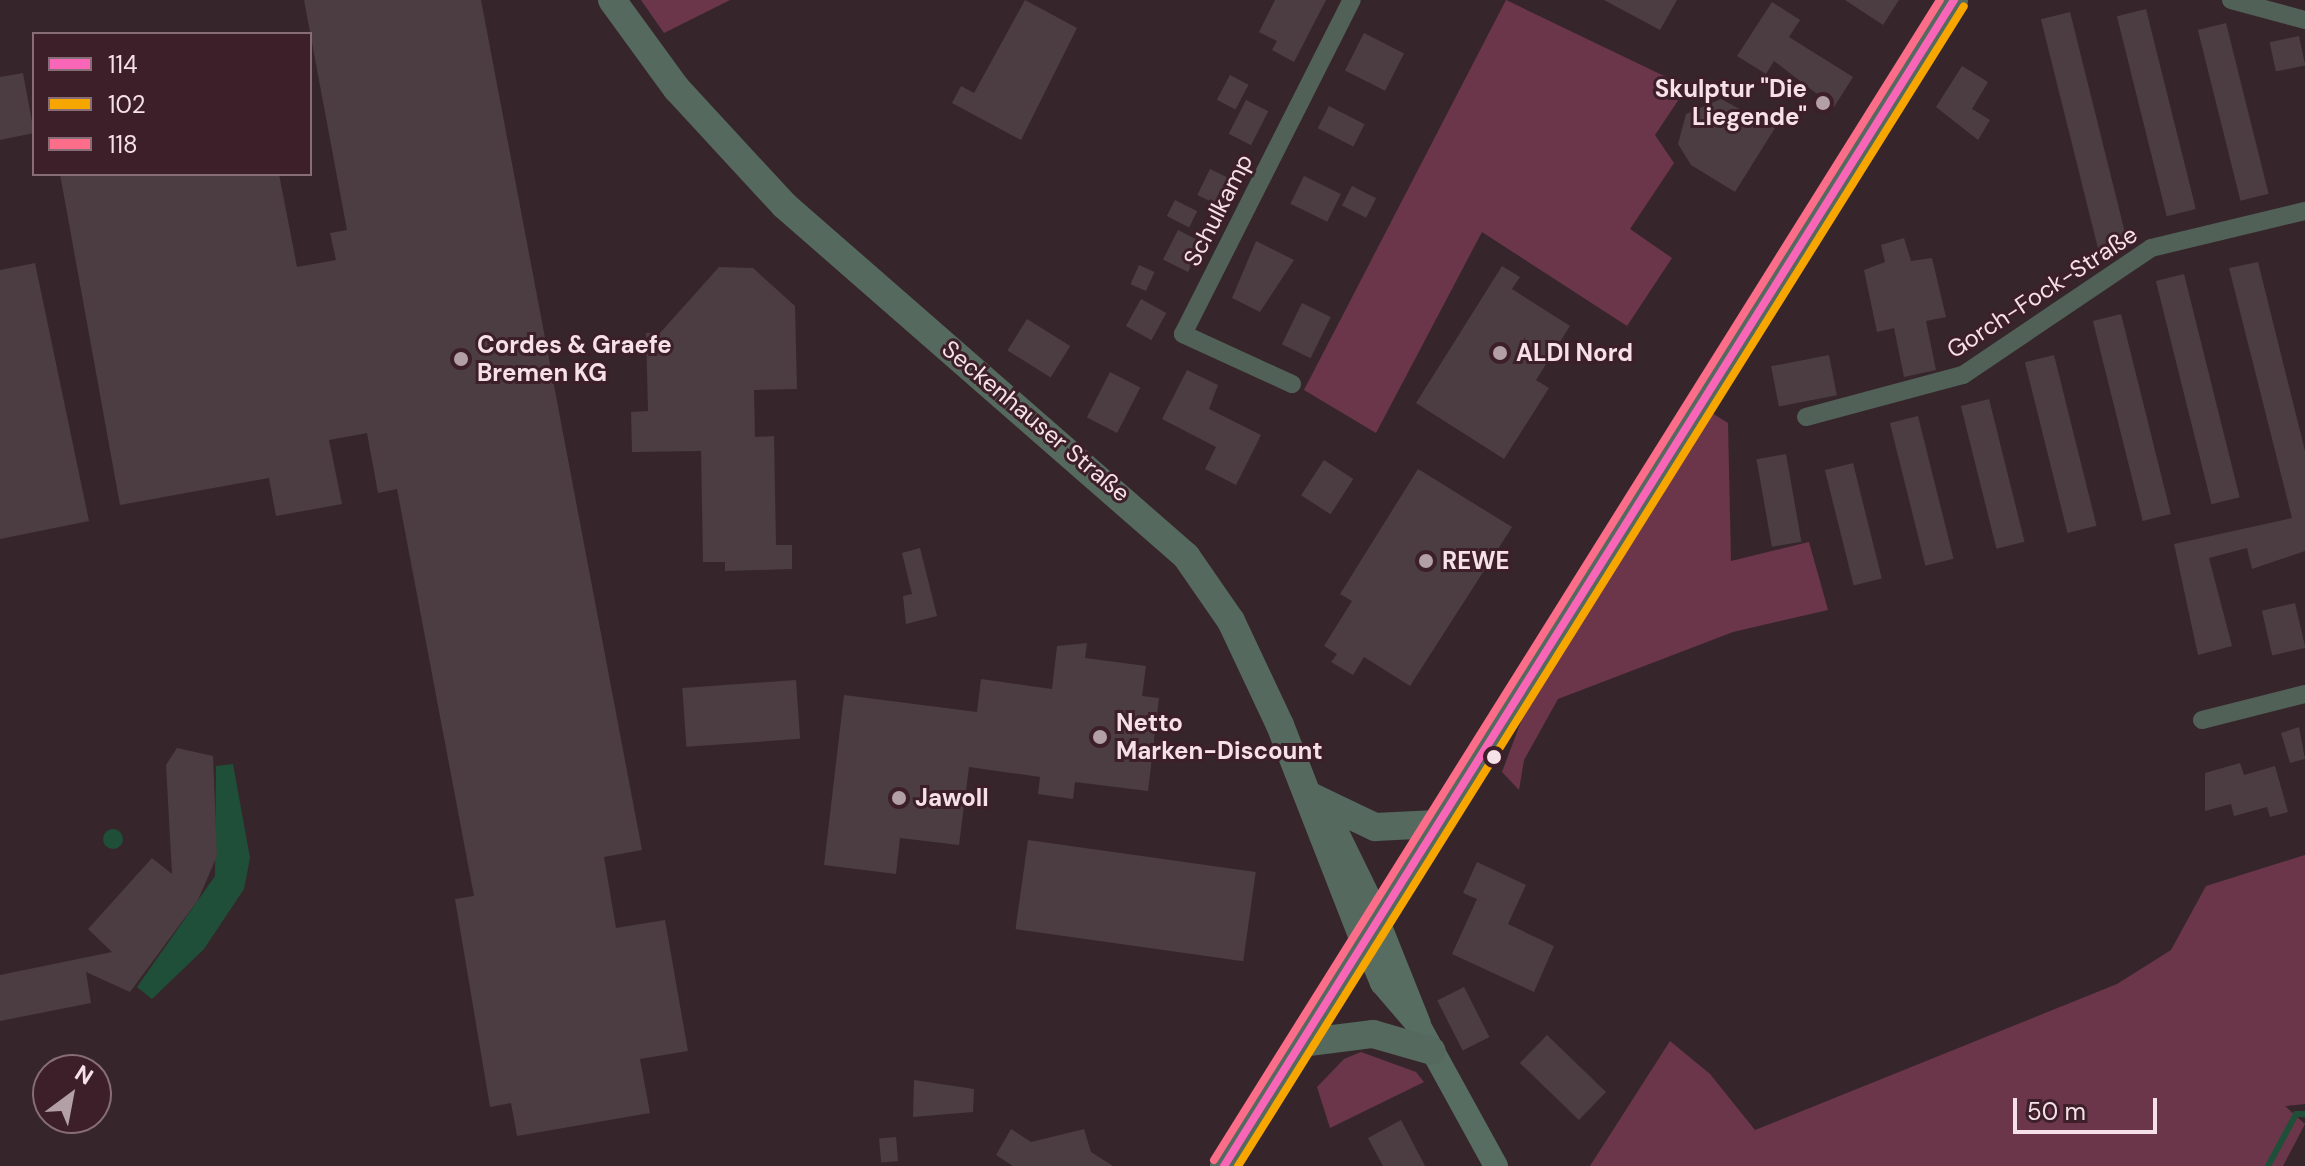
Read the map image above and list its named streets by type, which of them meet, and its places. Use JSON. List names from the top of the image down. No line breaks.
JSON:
{"streets":{"main road":["Seckenhauser Straße"],"street":["Schulkamp","Gorch-Fock-Straße"]},"places":["Skulptur \"Die Liegende\"","ALDI Nord","Cordes & Graefe Bremen KG","REWE","Netto Marken-Discount","Jawoll"],"lines":["transit line 114","transit line 118","transit line 102"],"legend":["114","102","118"],"scale_bar":"50 m","north":"top right"}
